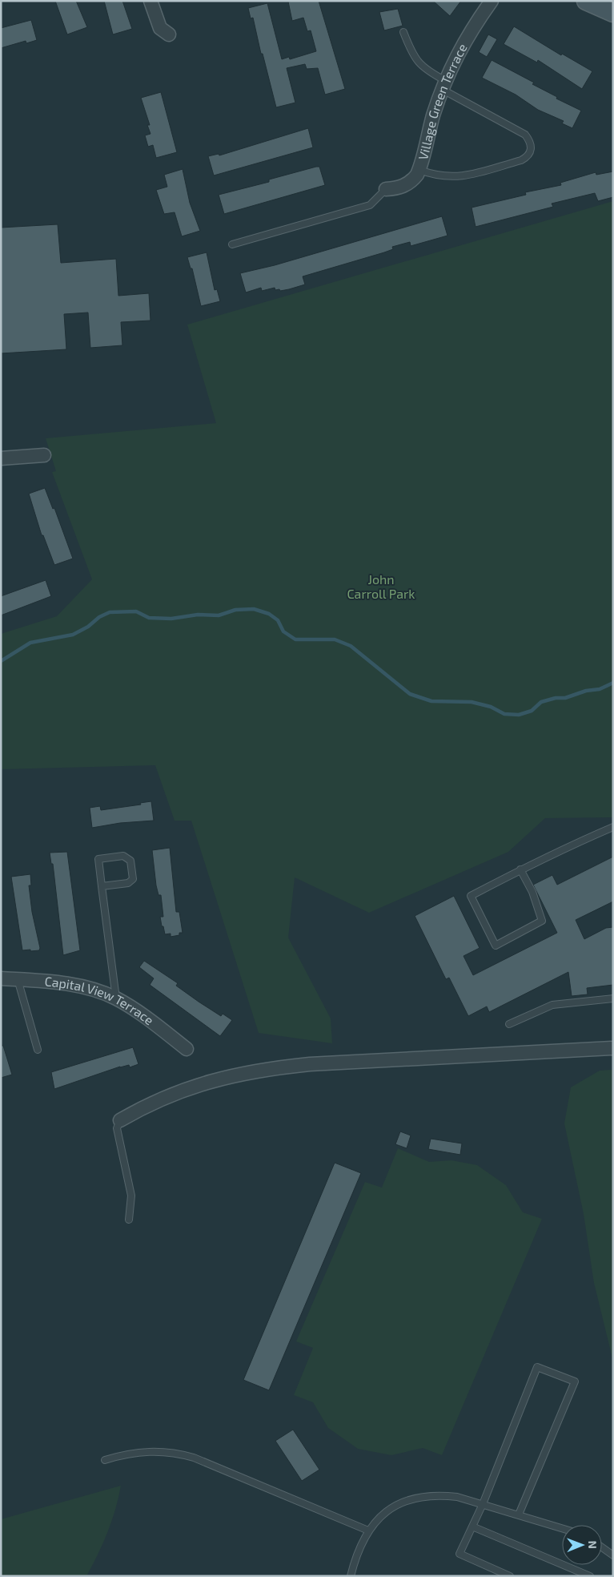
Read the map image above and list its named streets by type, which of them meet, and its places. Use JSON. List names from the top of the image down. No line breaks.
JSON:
{"streets":{"street":["Village Green Terrace","Capital View Terrace"]},"parks":["John Carroll Park"],"north":"right"}
